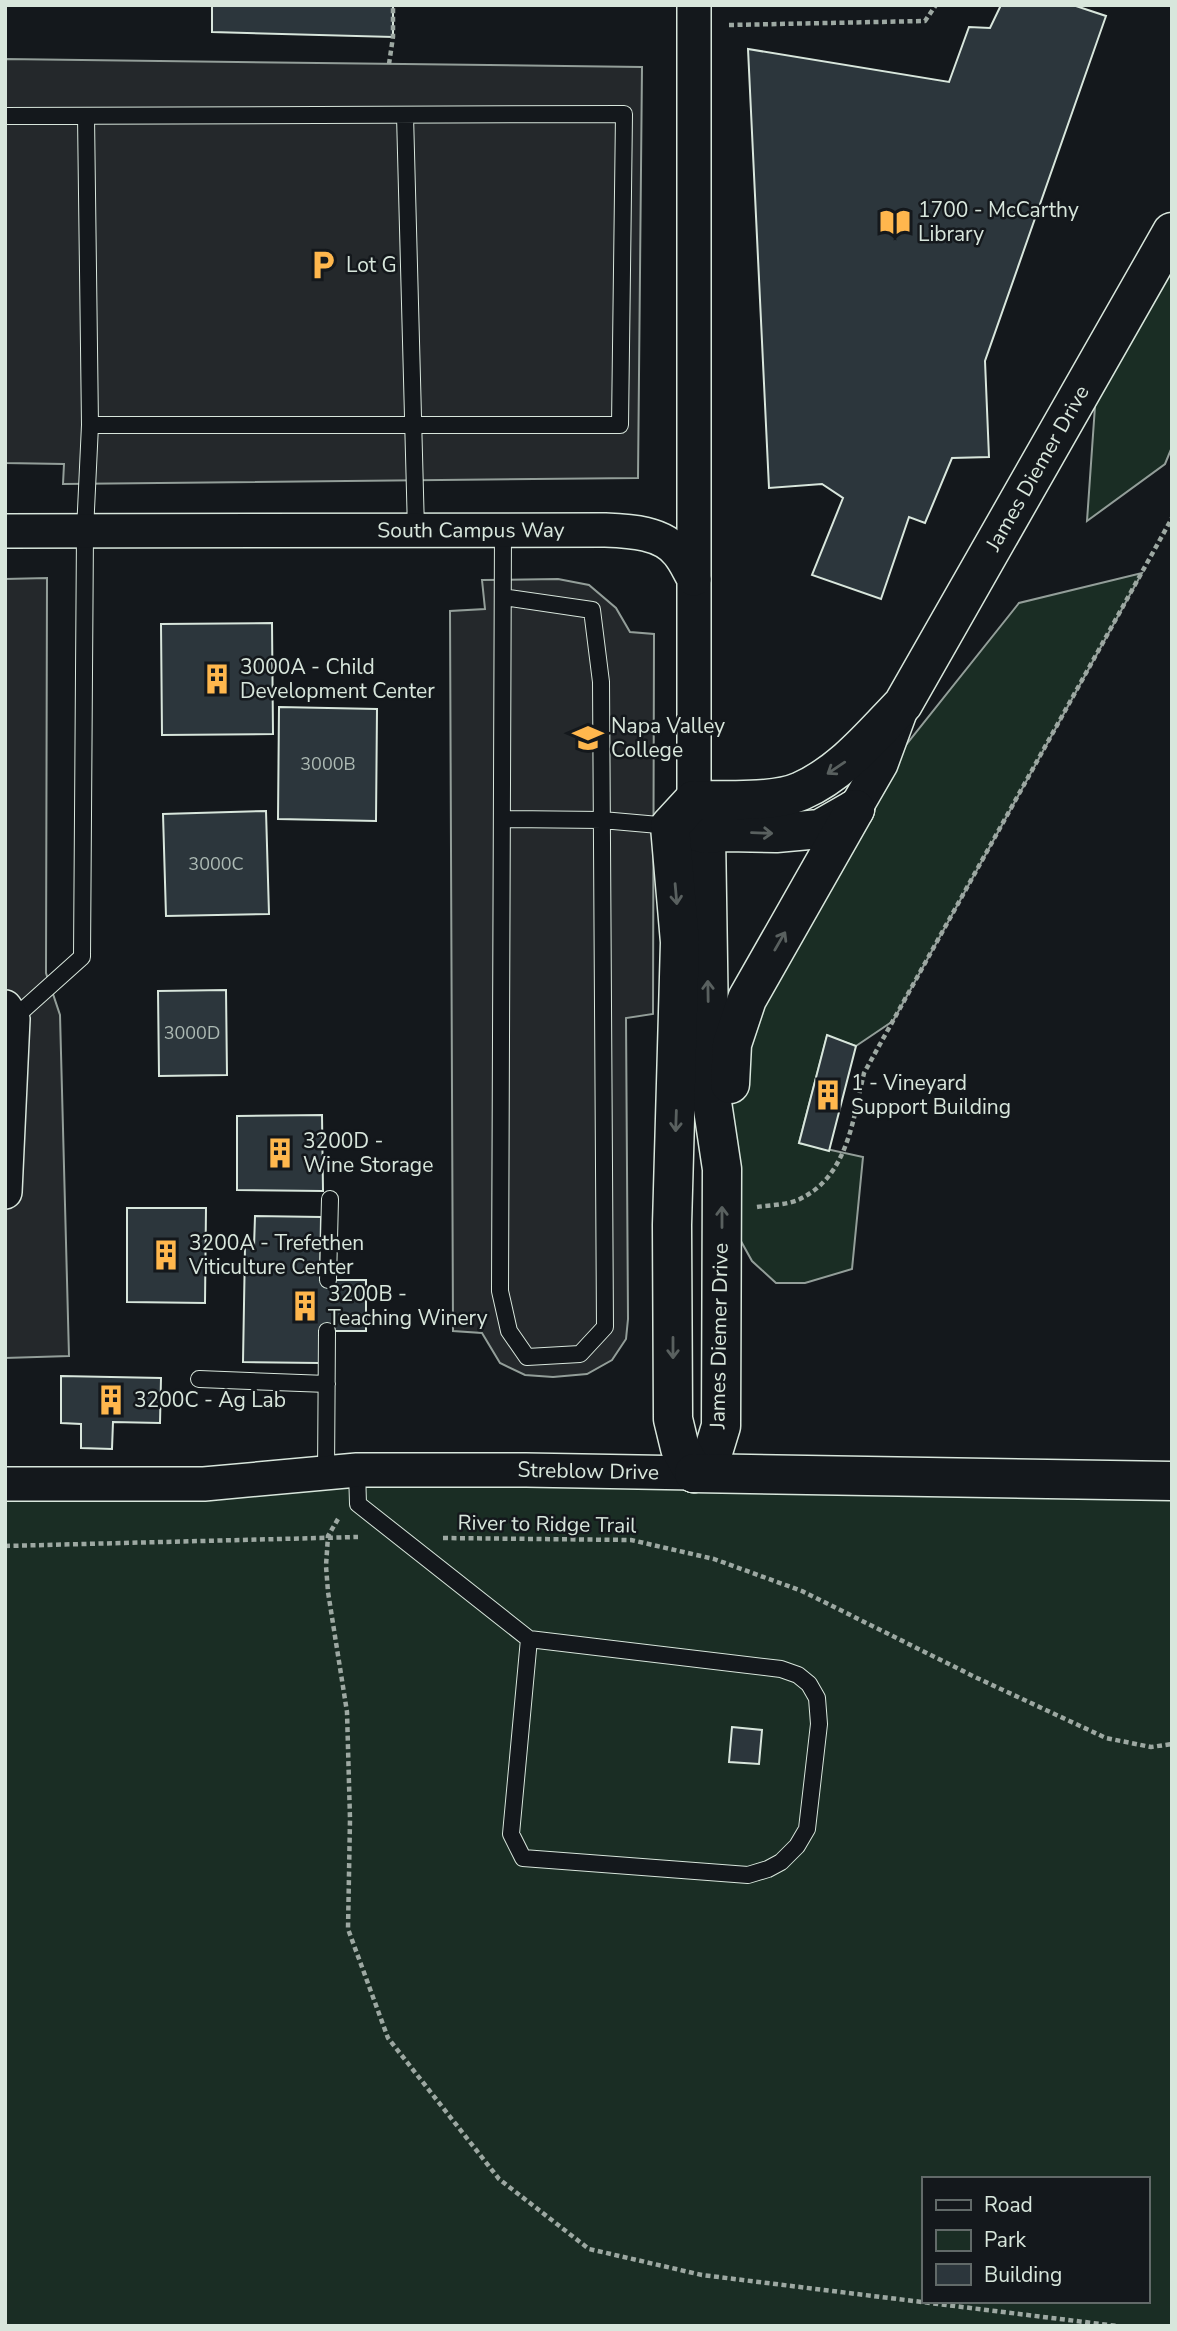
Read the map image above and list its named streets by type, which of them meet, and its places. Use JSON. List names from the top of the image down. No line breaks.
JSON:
{"streets":{"street":["James Diemer Drive","South Campus Way","Streblow Drive"],"path":["River to Ridge Trail"]},"crossings":[["James Diemer Drive","Streblow Drive"]],"places":{"library":["1700 - McCarthy Library"],"parking":["Lot G"],"building":["3000A - Child Development Center","1 - Vineyard Support Building","3200D - Wine Storage","3200A - Trefethen Viticulture Center","3200B - Teaching Winery","3200C - Ag Lab"],"school or university":["Napa Valley College"]},"house_numbers":["3000B","3000C","3000D"],"legend":["Road","Park","Building"]}
